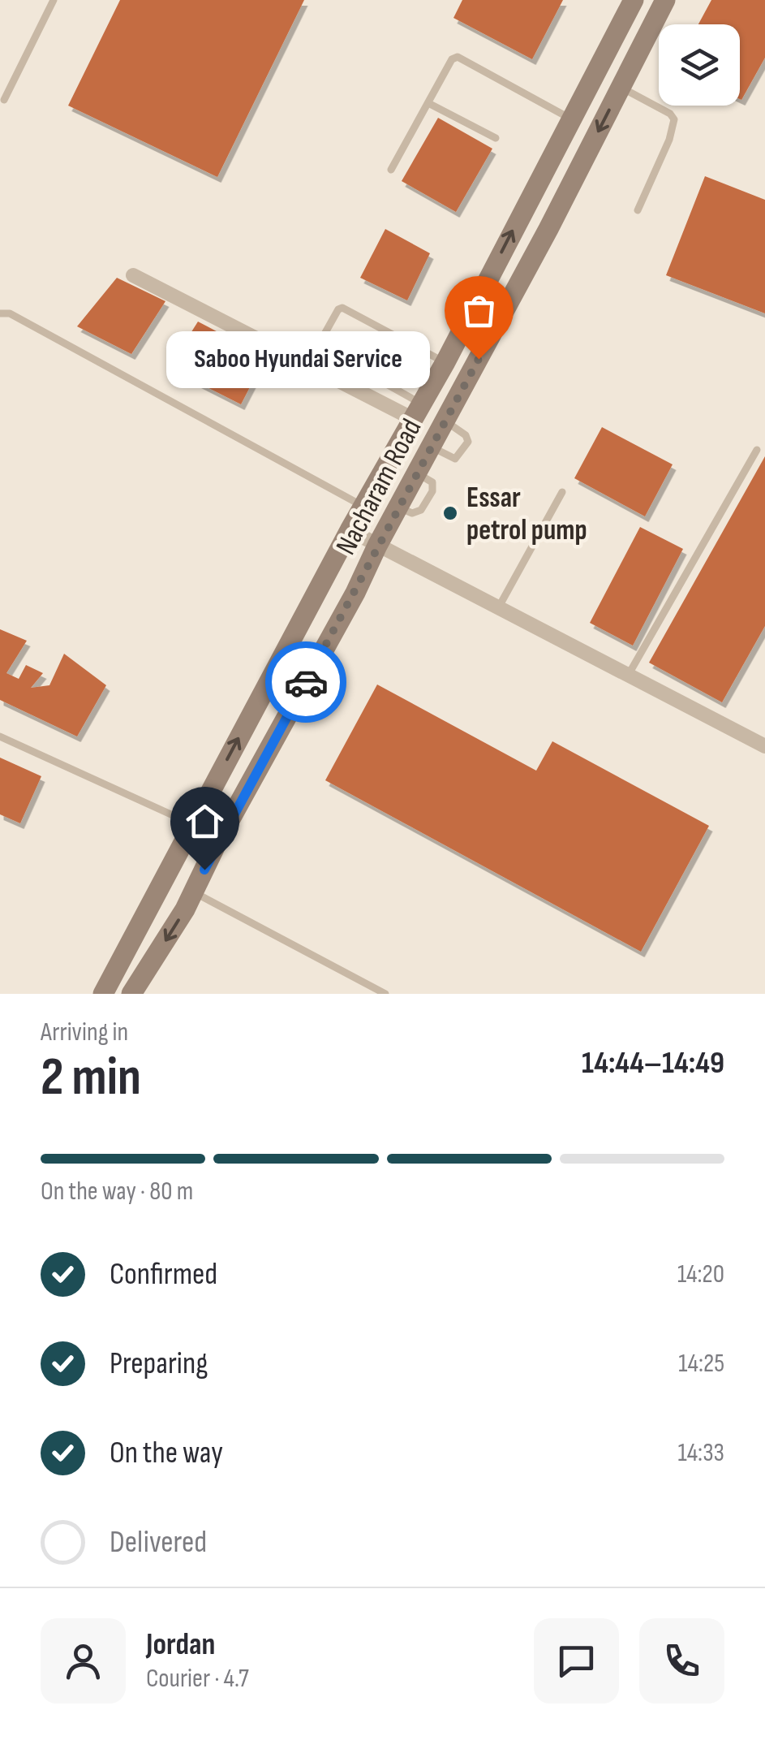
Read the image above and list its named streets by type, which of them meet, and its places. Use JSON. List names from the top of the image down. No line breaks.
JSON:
{"streets":{"main road":["Nacharam Road"]},"places":["Saboo Hyundai Service","Essar petrol pump"],"page":{"bubble":"Saboo Hyundai Service","heading":["2 min","Arriving in","14:44–14:49"],"panel":["Jordan","Courier · 4.7"],"bar":"On the way · 80 m","list":[["Confirmed","14:20"],["Preparing","14:25"],["On the way","14:33"],"Delivered"]}}
